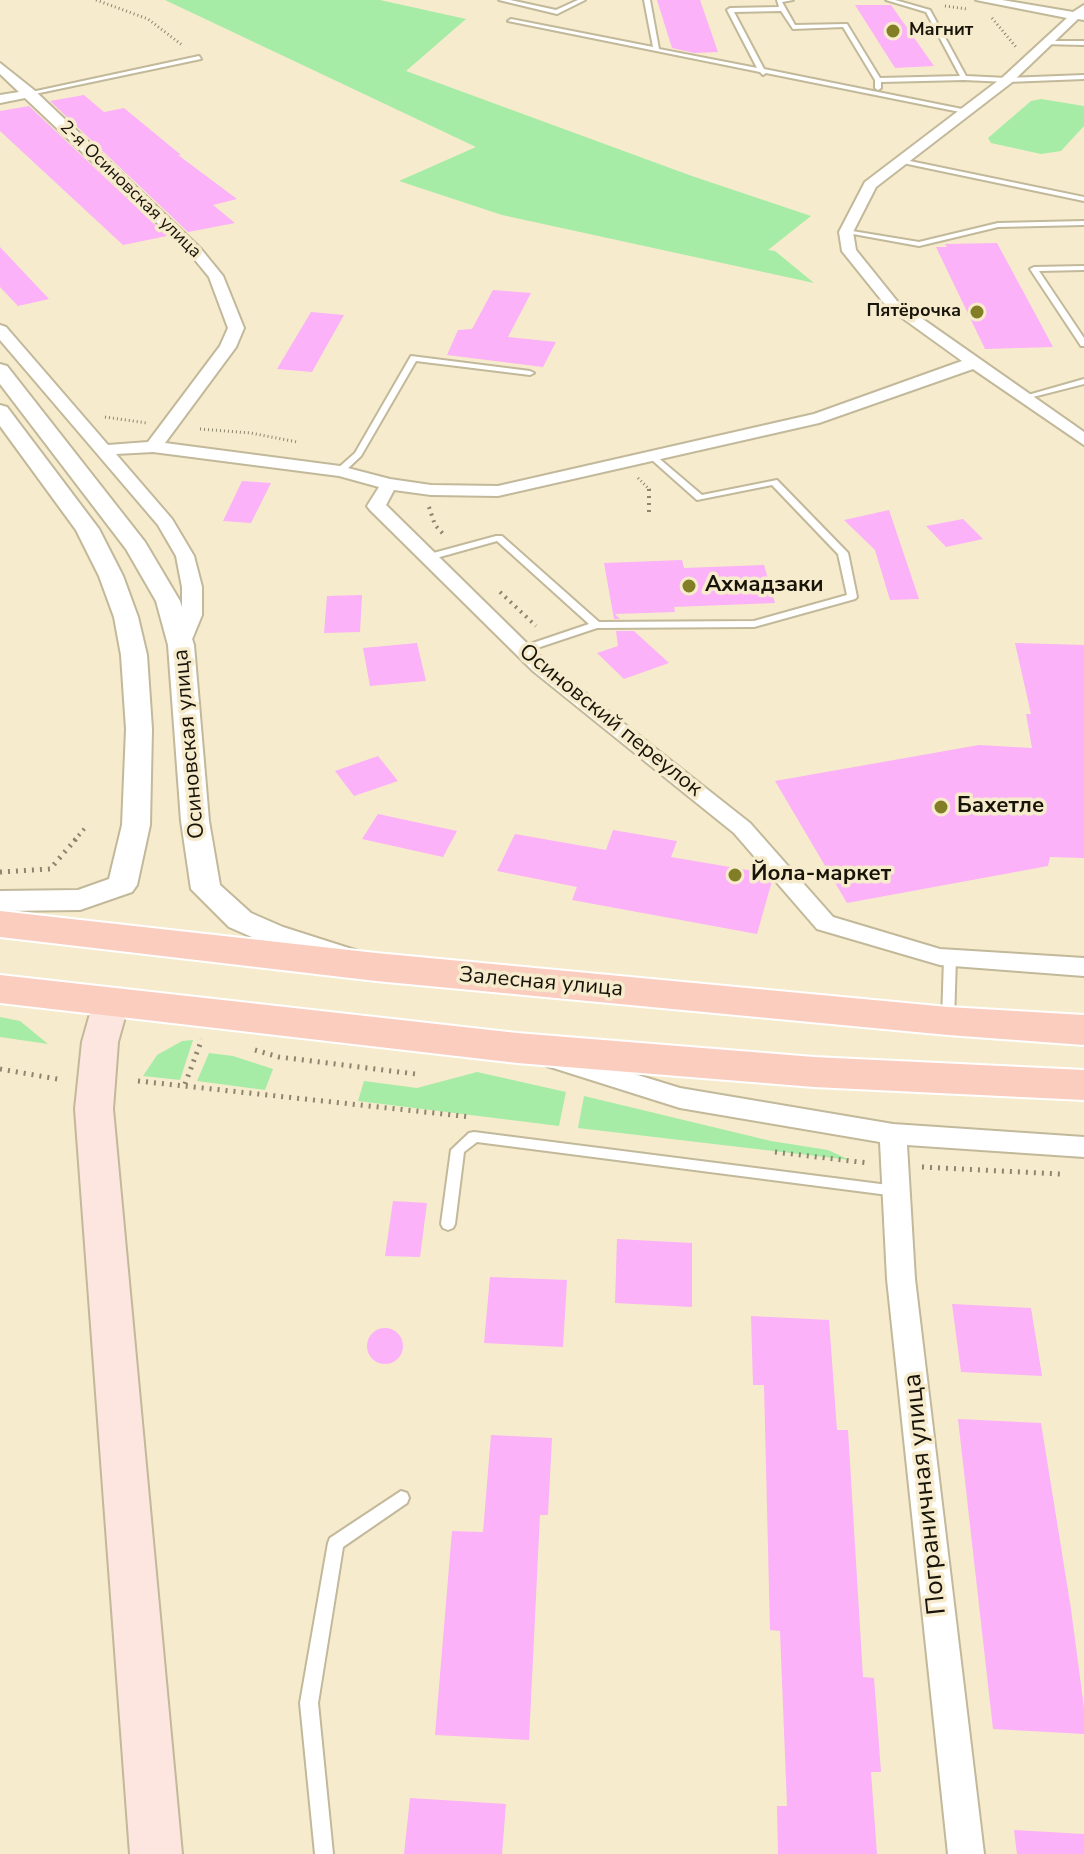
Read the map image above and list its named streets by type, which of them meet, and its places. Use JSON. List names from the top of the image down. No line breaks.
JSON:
{"streets":{"main road":["Залесная улица"],"street":["2-я Осиновская улица","Осиновский переулок","Осиновская улица","Пограничная улица"]},"crossings":[["Осиновская улица","Залесная улица"]],"places":["Магнит","Пятёрочка","Ахмадзаки","Бахетле","Йола-маркет"]}
